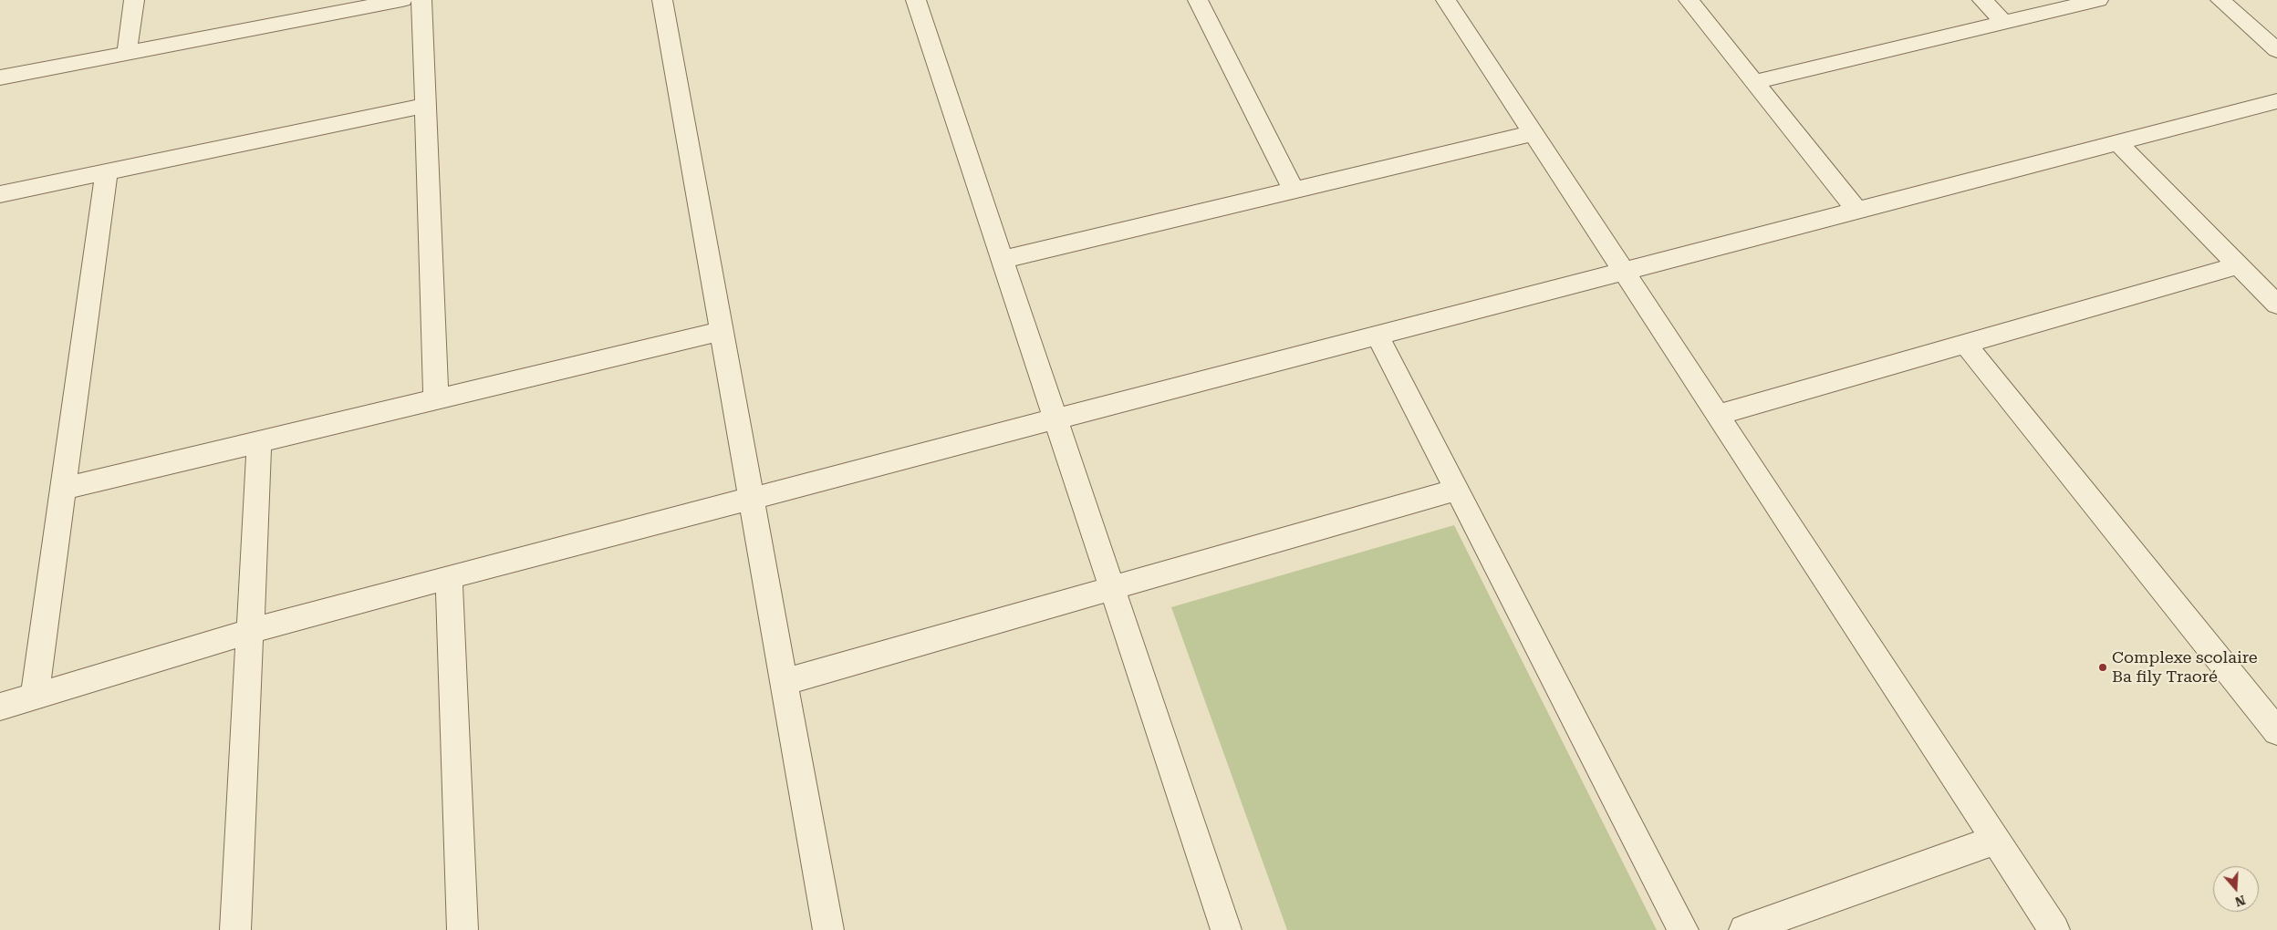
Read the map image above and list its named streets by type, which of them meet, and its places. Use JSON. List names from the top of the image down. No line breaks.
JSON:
{"places":["Complexe scolaire Ba fily Traoré"],"north":"bottom"}
